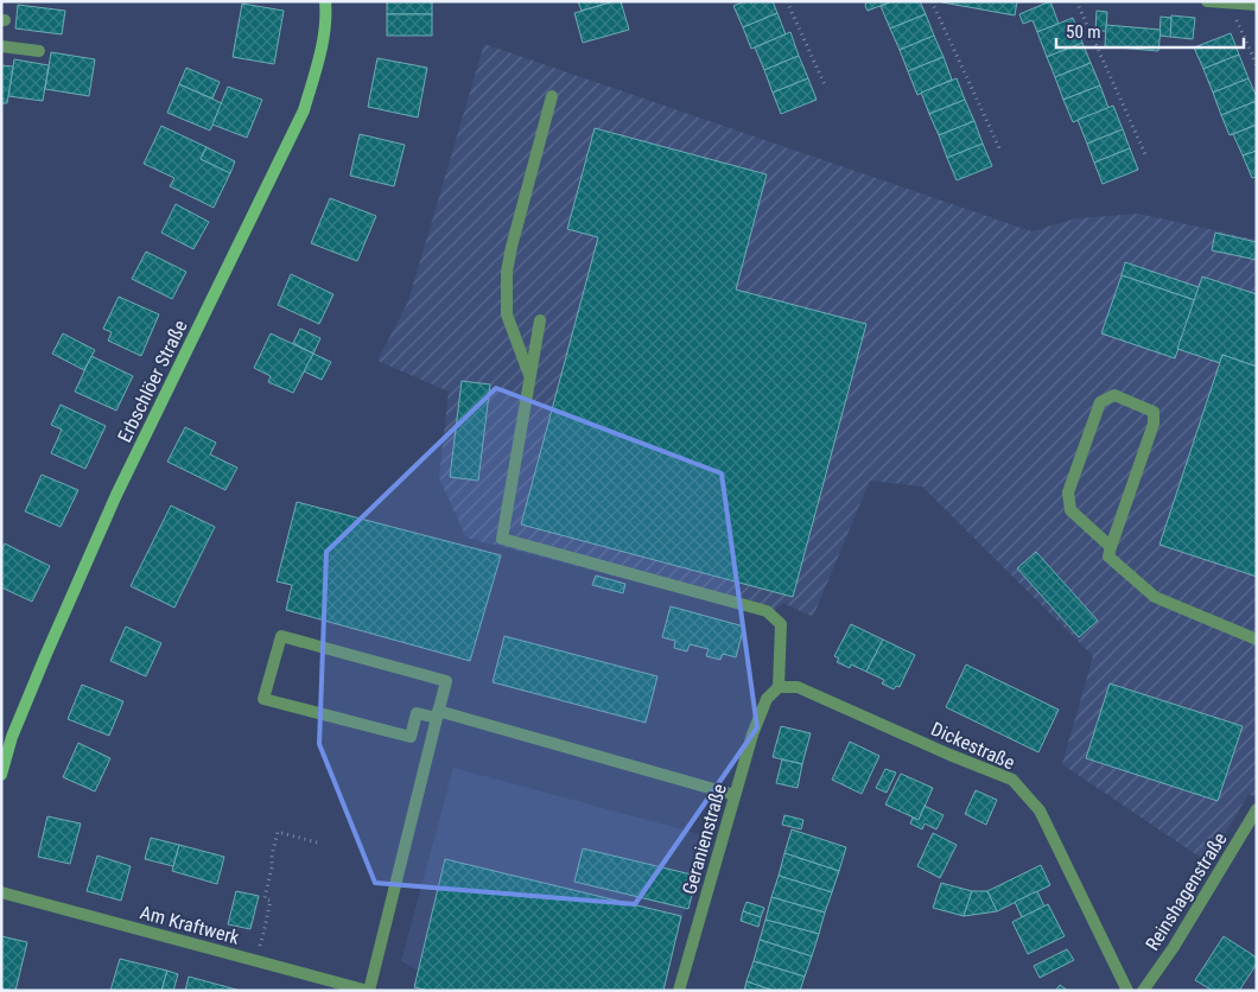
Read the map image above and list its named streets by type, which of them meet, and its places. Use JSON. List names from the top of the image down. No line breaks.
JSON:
{"streets":{"street":["Erbschlöer Straße","Dickestraße","Geranienstraße","Reinshagenstraße","Am Kraftwerk"]},"crossings":[["Dickestraße","Geranienstraße"]],"scale_bar":"50 m"}
